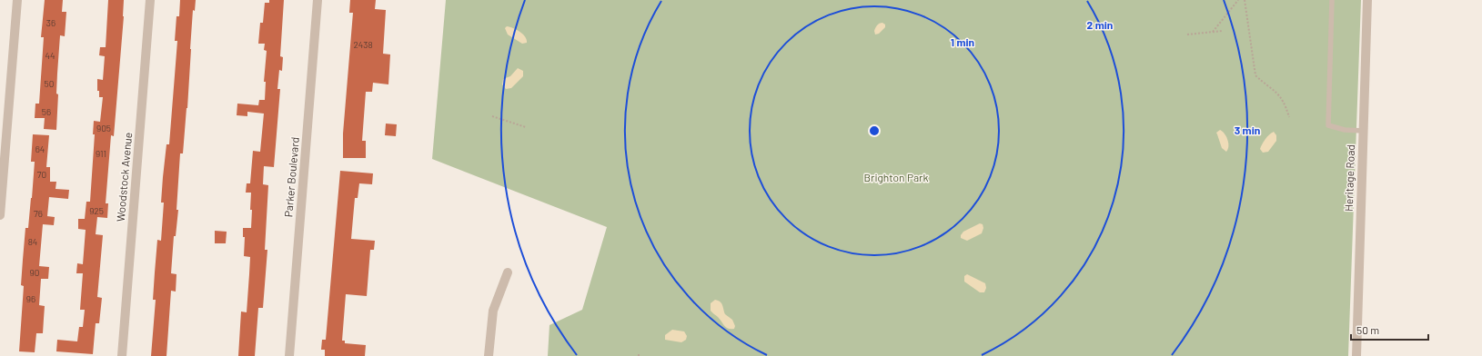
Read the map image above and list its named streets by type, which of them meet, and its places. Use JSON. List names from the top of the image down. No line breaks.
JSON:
{"streets":{"street":["Woodstock Avenue","Parker Boulevard","Heritage Road"]},"parks":["Brighton Park"],"house_numbers":["36","2438","44","50","56","905","64","911","70","925","76","84","90","96"],"scale_bar":"50 m","rings":["2 min","1 min","3 min"]}
